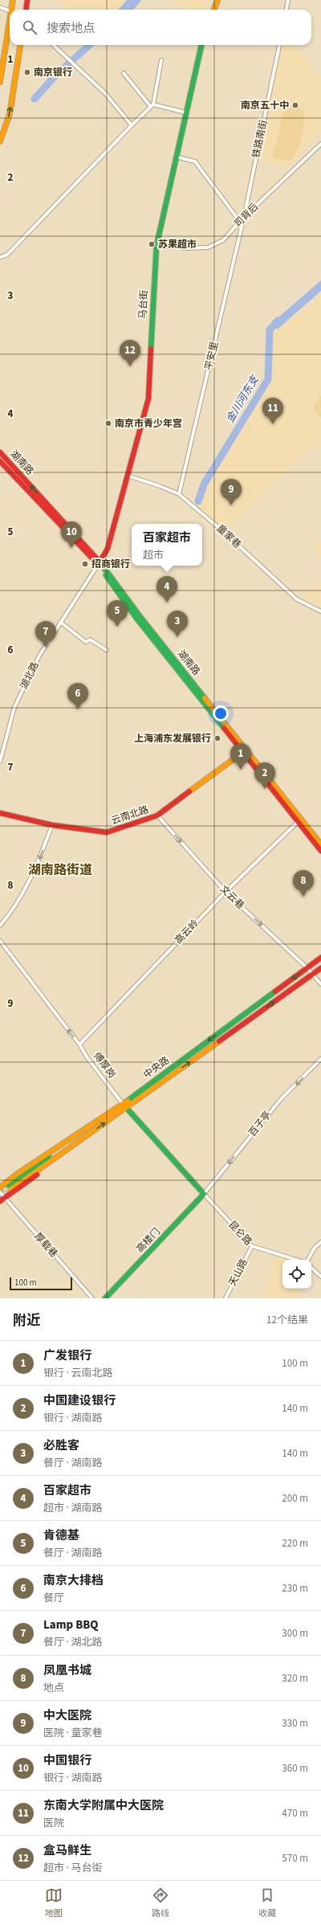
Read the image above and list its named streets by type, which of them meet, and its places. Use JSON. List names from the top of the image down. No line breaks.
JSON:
{"streets":{"main road":["马台街","湖南路","云南北路","傅厚岗","中央路","高楼门"],"street":["铁路南街","司背后","平安里","童家巷","湖北路","文云巷","高云岭","百子亭","昆仑路","厚载巷","天山路"]},"crossings":[["铁路南街","司背后"],["铁路南街","平安里"],["司背后","马台街"],["司背后","平安里"],["马台街","湖南路"],["马台街","童家巷"],["马台街","湖北路"],["平安里","童家巷"],["湖南路","湖北路"],["湖南路","云南北路"],["湖南路","高云岭"],["云南北路","文云巷"],["文云巷","高云岭"],["文云巷","中央路"],["高云岭","傅厚岗"],["傅厚岗","中央路"],["傅厚岗","百子亭"],["傅厚岗","昆仑路"],["傅厚岗","高楼门"],["中央路","厚载巷"],["百子亭","昆仑路"],["百子亭","高楼门"],["昆仑路","高楼门"],["昆仑路","天山路"]],"one_way":["文云巷","傅厚岗","百子亭"],"districts":["湖南路街道"],"water":["金川河东支"],"places":["南京银行","南京五十中","苏果超市","南京市青少年宫","招商银行","上海浦东发展银行"],"scale_bar":"100 m","page":{"search":"搜索地点","pins":["12","11","9","10","4","5","3","7","6","1","2","8"],"popup":["百家超市","超市"],"scale":"100 m","heading":["附近","12个结果"],"list":[{"mark":"1","name":"广发银行","note":"银行 · 云南北路","value":"100 m"},{"mark":"2","name":"中国建设银行","note":"银行 · 湖南路","value":"140 m"},{"mark":"3","name":"必胜客","note":"餐厅 · 湖南路","value":"140 m"},{"mark":"4","name":"百家超市","note":"超市 · 湖南路","value":"200 m"},{"mark":"5","name":"肯德基","note":"餐厅 · 湖南路","value":"220 m"},{"mark":"6","name":"南京大排档","note":"餐厅","value":"230 m"},{"mark":"7","name":"Lamp BBQ","note":"餐厅 · 湖北路","value":"300 m"},{"mark":"8","name":"凤凰书城","note":"地点","value":"320 m"},{"mark":"9","name":"中大医院","note":"医院 · 童家巷","value":"330 m"},{"mark":"10","name":"中国银行","note":"银行 · 湖南路","value":"360 m"},{"mark":"11","name":"东南大学附属中大医院","note":"医院","value":"470 m"},{"mark":"12","name":"盒马鲜生","note":"超市 · 马台街","value":"570 m"}],"nav":["地图","路线","收藏"]},"grid":{"rows":["1","2","3","4","5","6","7","8","9"]}}
